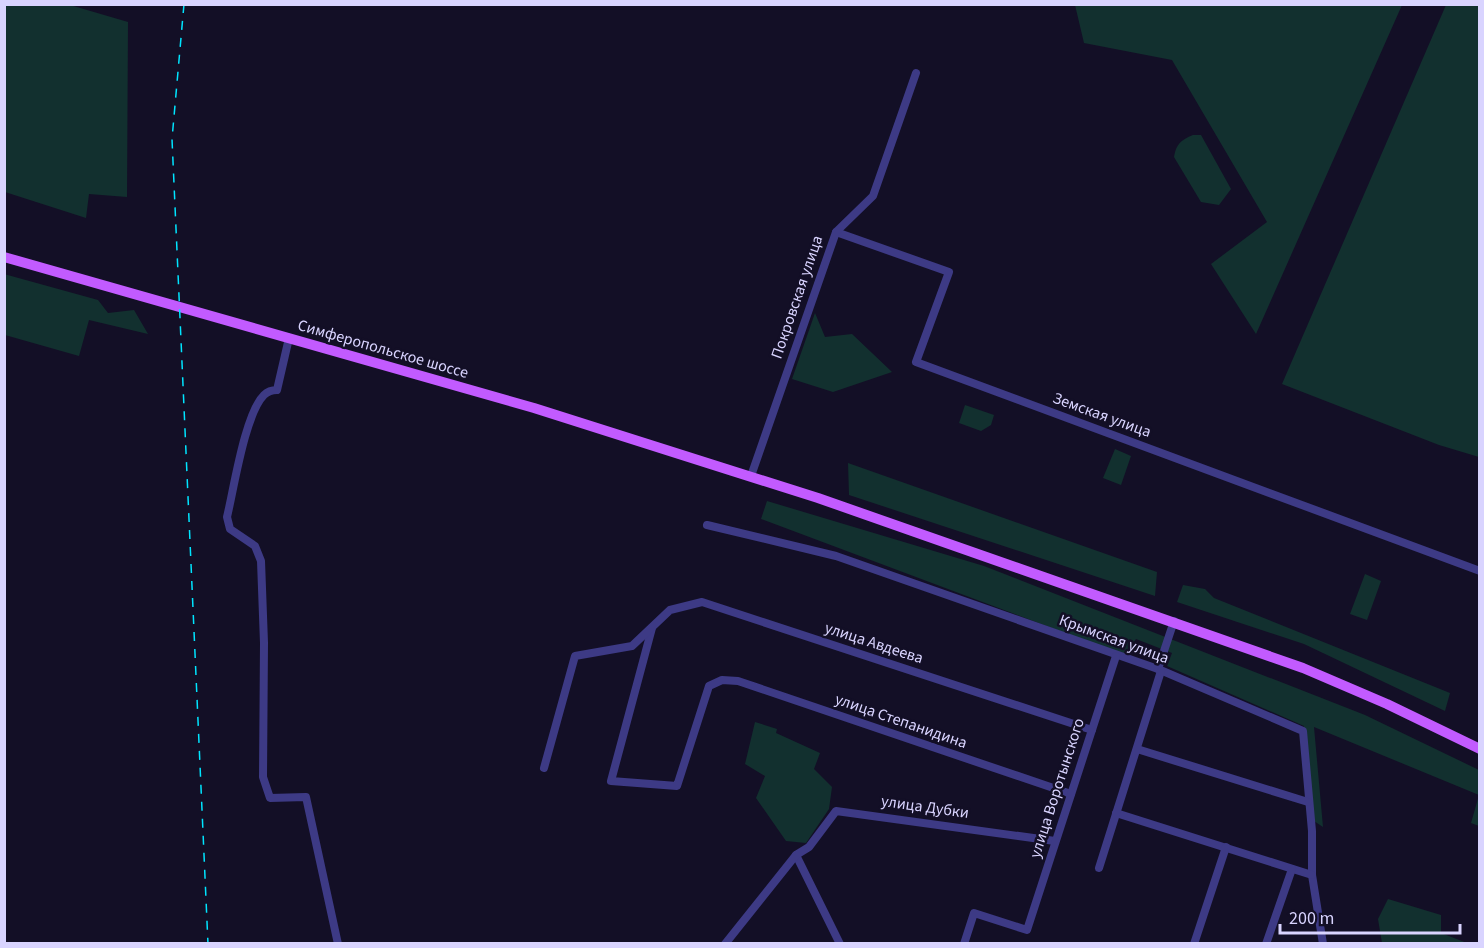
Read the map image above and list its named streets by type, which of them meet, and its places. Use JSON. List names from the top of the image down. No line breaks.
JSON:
{"streets":{"main road":["Симферопольское шоссе"],"street":["Покровская улица","Земская улица","Крымская улица","улица Авдеева","улица Степанидина","улица Воротынского","улица Дубки"]},"crossings":[["Покровская улица","Симферопольское шоссе"],["Покровская улица","Земская улица"],["Крымская улица","улица Воротынского"],["улица Авдеева","улица Степанидина"],["улица Авдеева","улица Воротынского"],["улица Степанидина","улица Воротынского"],["улица Воротынского","улица Дубки"]],"scale_bar":"200 m"}
